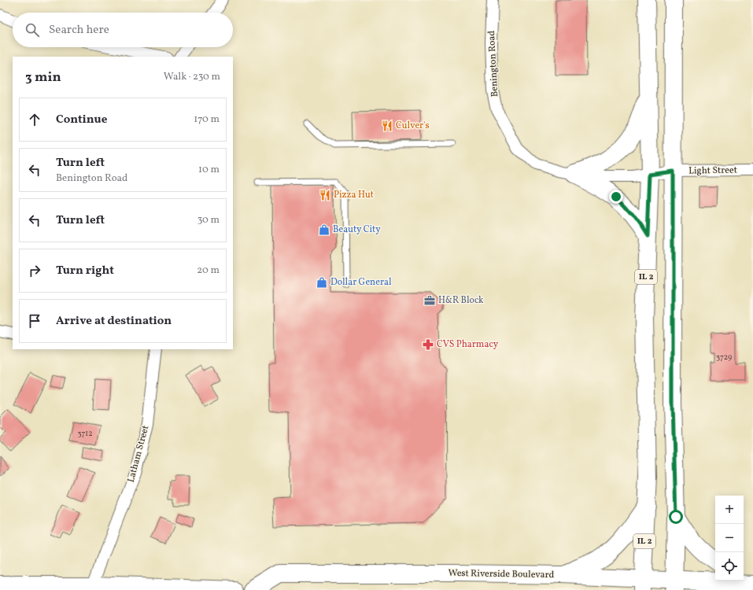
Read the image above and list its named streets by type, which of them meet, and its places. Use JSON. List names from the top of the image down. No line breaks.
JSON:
{"streets":{"main road":["IL 2","West Riverside Boulevard"],"street":["Benington Road","Light Street","Latham Street"]},"crossings":[["Benington Road","Light Street"],["Benington Road","IL 2"],["IL 2","West Riverside Boulevard"]],"places":{"restaurant":["Culver's","Pizza Hut"],"shop":["Beauty City","Dollar General"],"office":["H&R Block"],"pharmacy":["CVS Pharmacy"]},"house_numbers":["3729","3712"],"page":{"search":"Search here","heading":["3 min","Walk · 230 m"],"list":[["Continue","170 m"],["Turn left","Benington Road","10 m"],["Turn left","30 m"],["Turn right","20 m"],"Arrive at destination"],"map_buttons":["+","−"]}}
